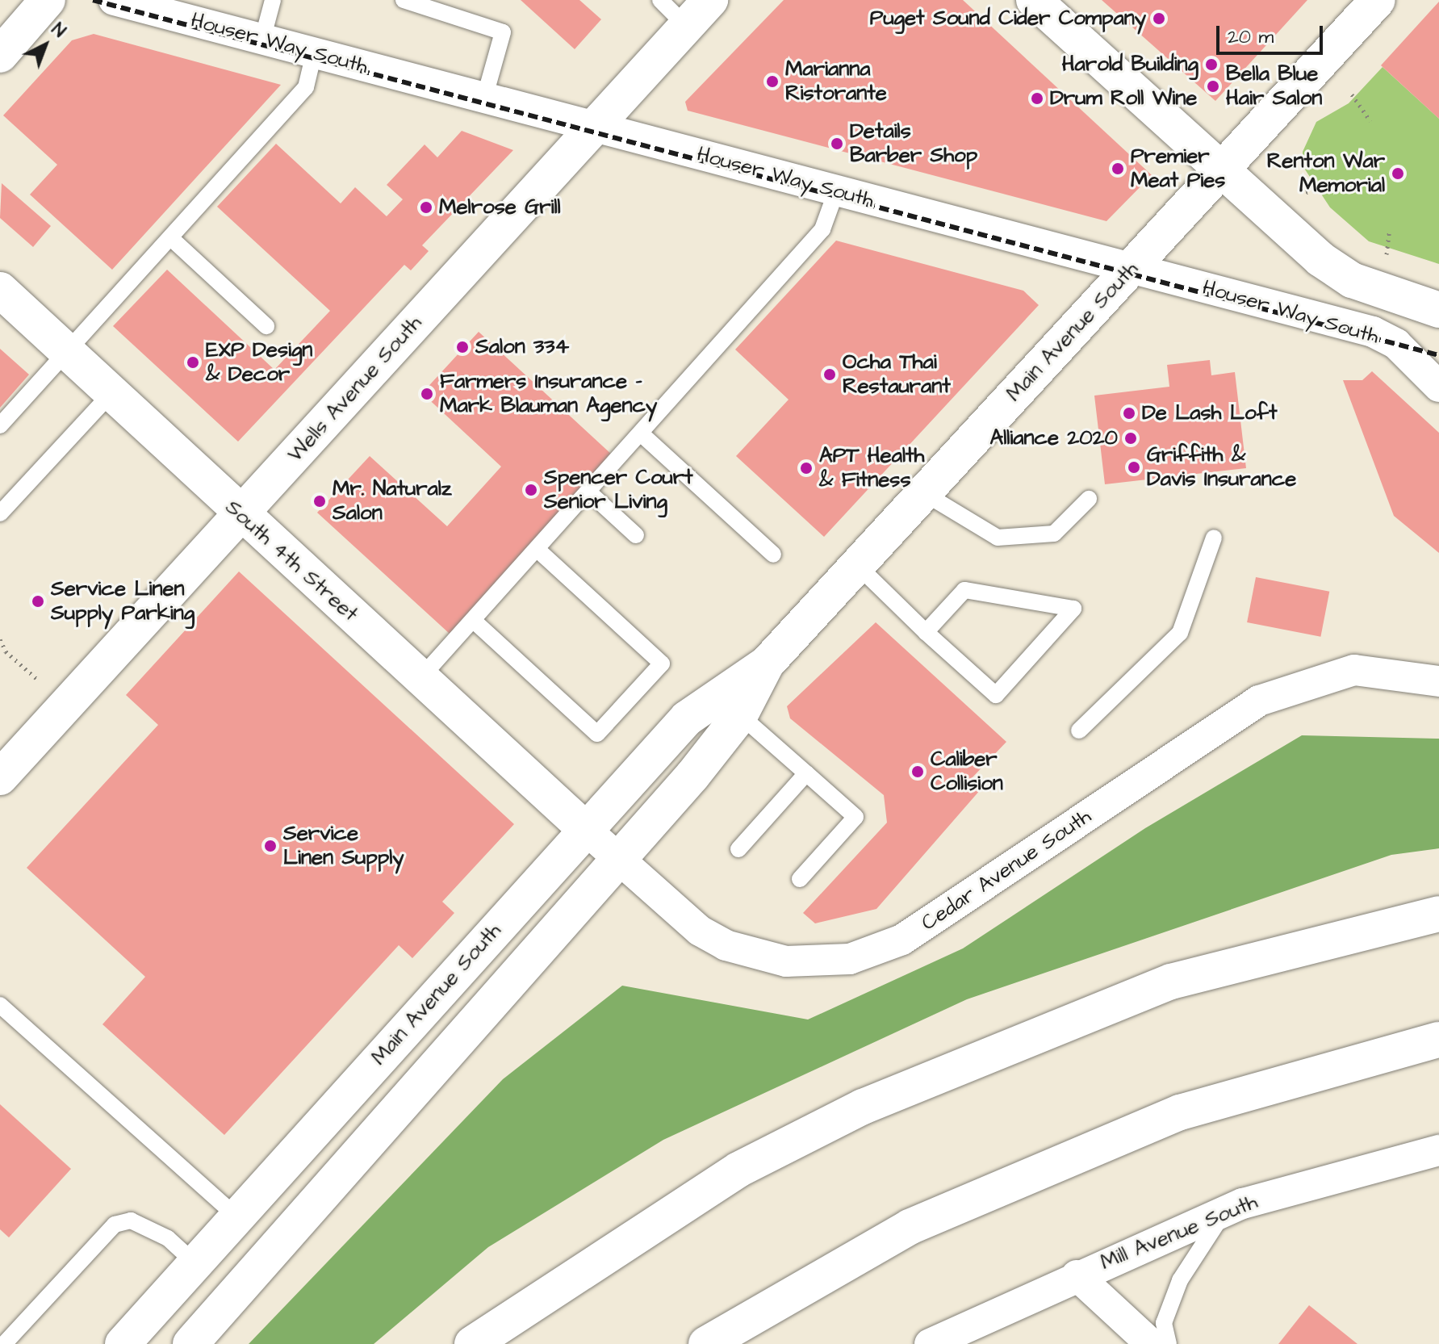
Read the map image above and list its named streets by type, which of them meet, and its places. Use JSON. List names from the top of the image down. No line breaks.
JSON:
{"streets":{"main road":["Houser Way South","Main Avenue South","Wells Avenue South","South 4th Street"],"street":["Cedar Avenue South","Mill Avenue South"]},"crossings":[["Houser Way South","Main Avenue South"],["Houser Way South","Wells Avenue South"],["Main Avenue South","South 4th Street"],["Main Avenue South","Cedar Avenue South"],["Wells Avenue South","South 4th Street"],["South 4th Street","Cedar Avenue South"]],"places":["Puget Sound Cider Company","Harold Building","Marianna Ristorante","Bella Blue Hair Salon","Drum Roll Wine","Details Barber Shop","Premier Meat Pies","Renton War Memorial","Melrose Grill","Salon 334","EXP Design & Decor","Ocha Thai Restaurant","Farmers Insurance - Mark Blauman Agency","De Lash Loft","Alliance 2020","Griffith & Davis Insurance","APT Health & Fitness","Spencer Court Senior Living","Mr. Naturalz Salon","Service Linen Supply Parking","Caliber Collision","Service Linen Supply"],"scale_bar":"20 m","north":"top right"}
